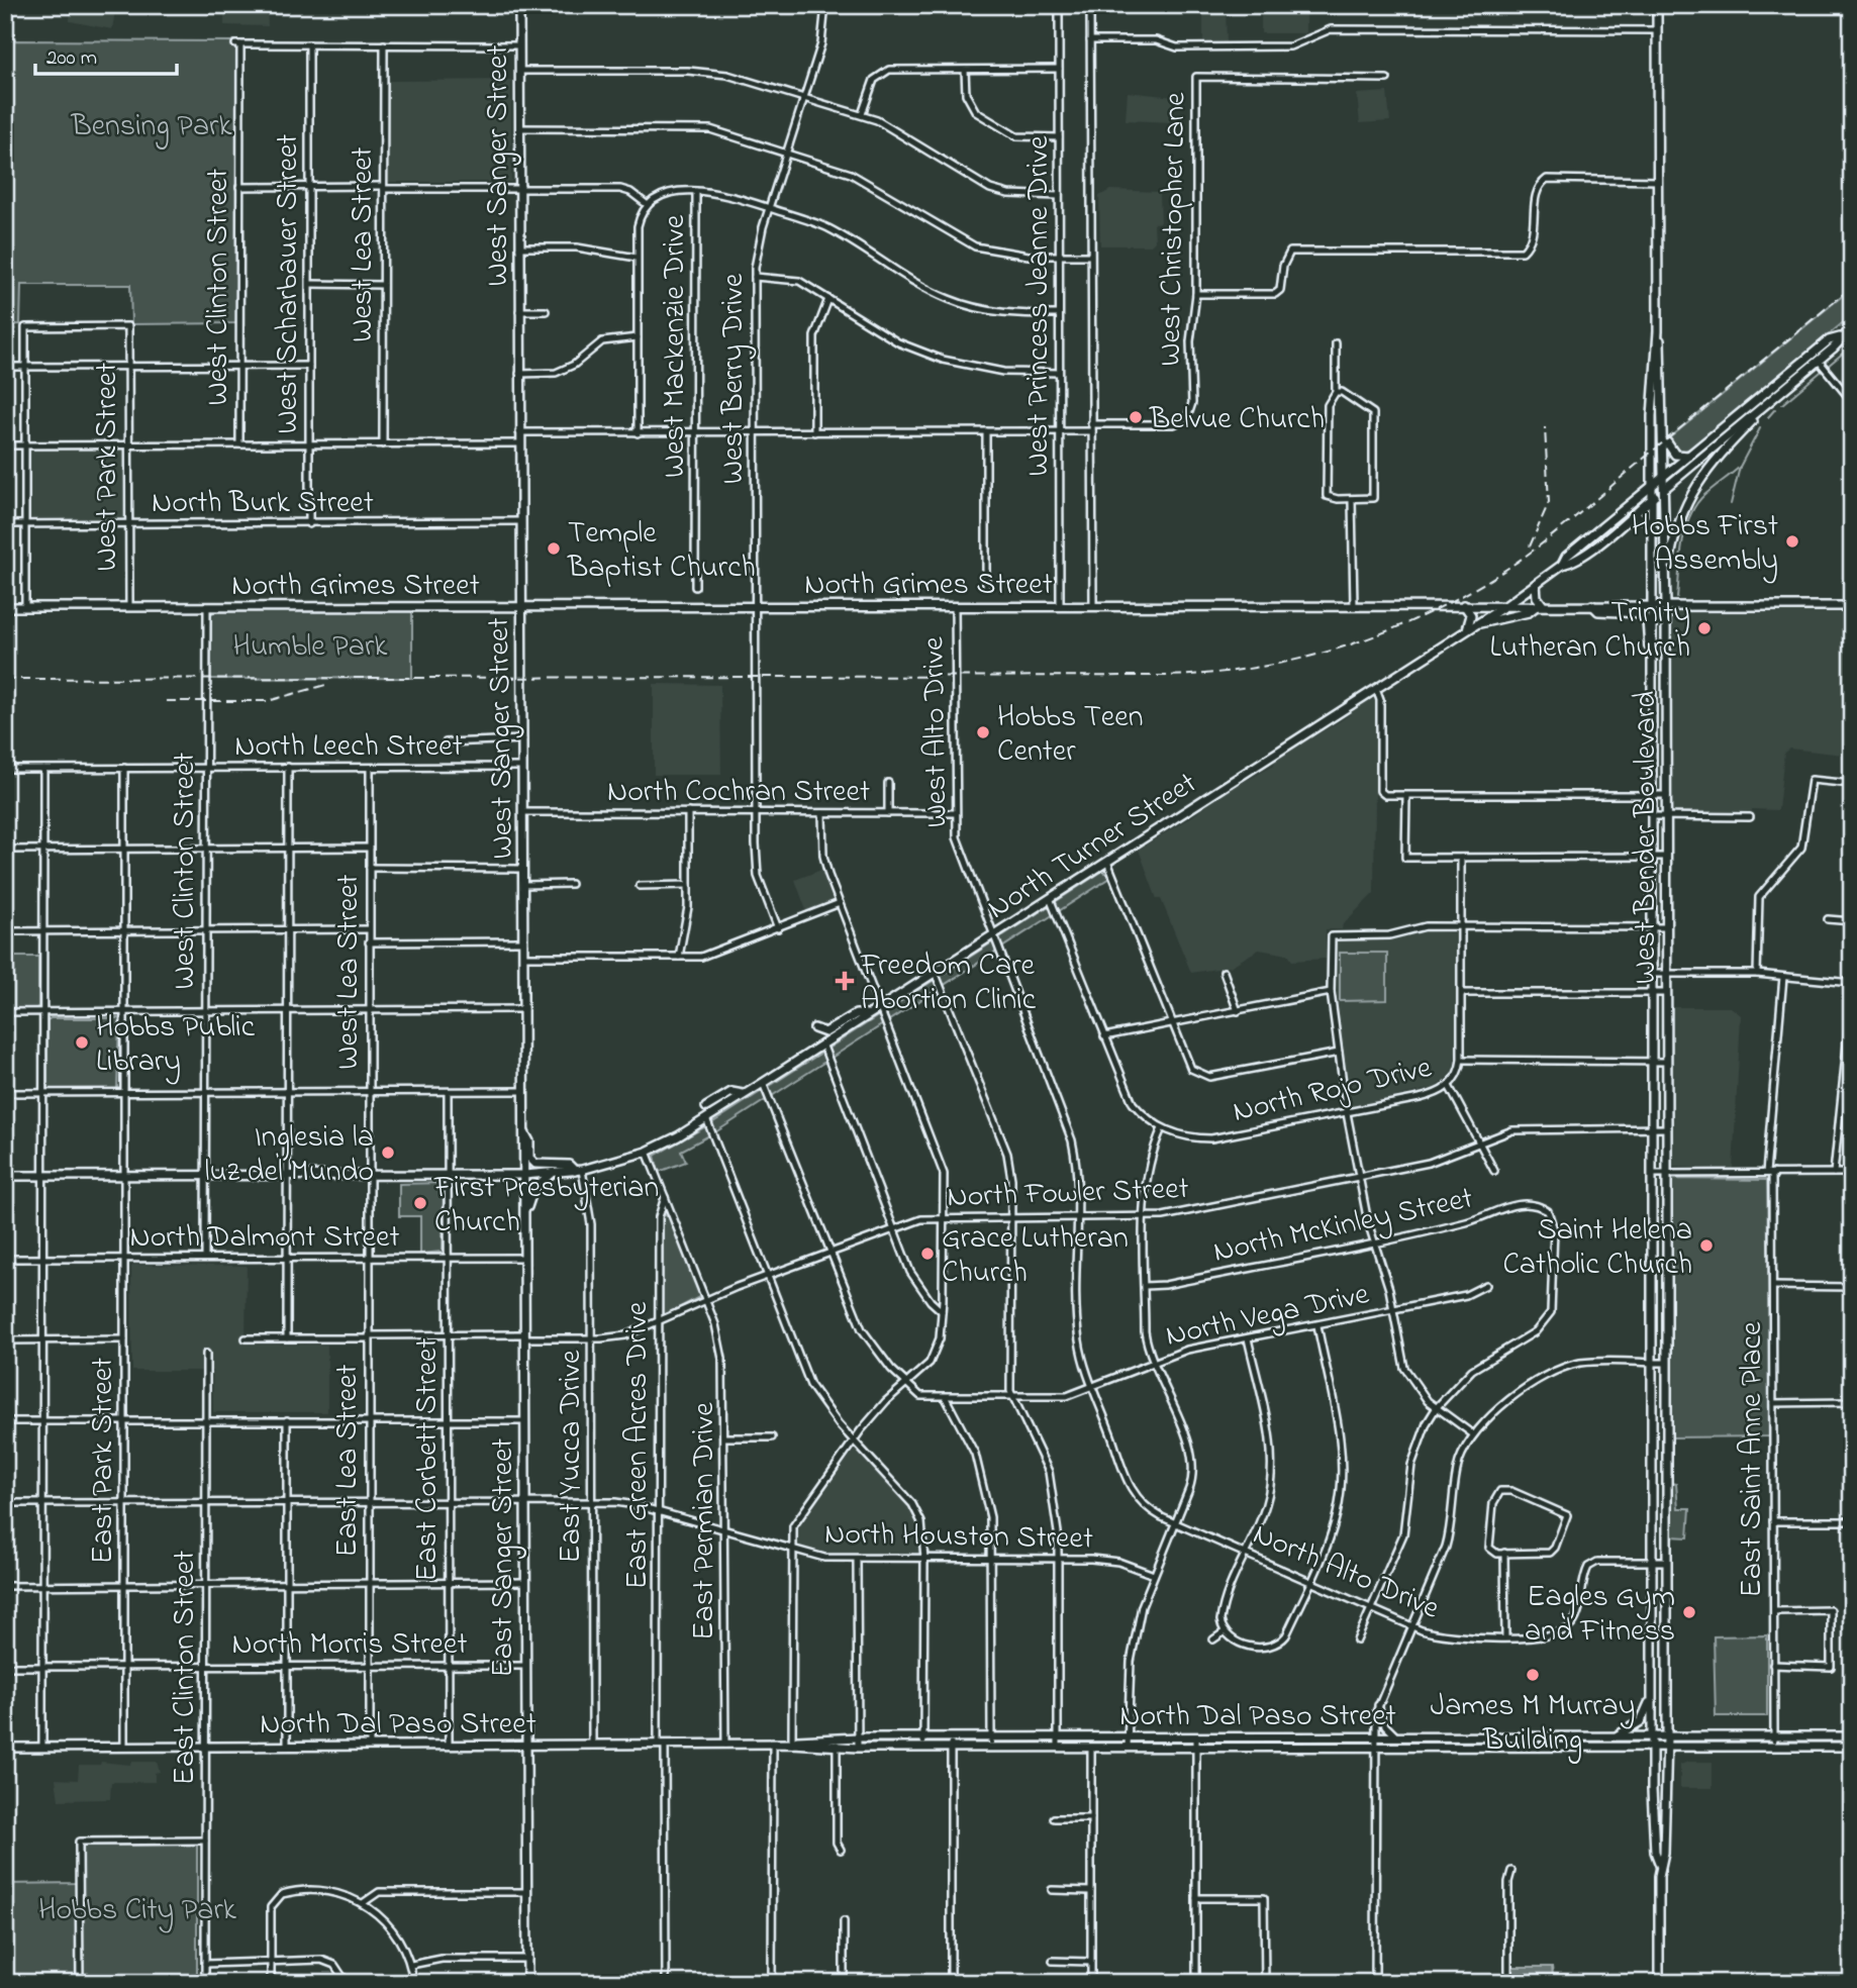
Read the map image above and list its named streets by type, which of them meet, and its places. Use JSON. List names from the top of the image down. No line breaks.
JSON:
{"streets":{"main road":["West Sanger Street","North Grimes Street","West Bender Boulevard","North Turner Street","East Sanger Street","North Dal Paso Street"],"street":["West Christopher Lane","West Lea Street","West Scharbauer Street","West Clinton Street","West Princess Jeanne Drive","West Mackenzie Drive","West Berry Drive","West Park Street","North Burk Street","West Alto Drive","North Leech Street","North Cochran Street","North Rojo Drive","North Fowler Street","North McKinley Street","North Dalmont Street","North Vega Drive","East Green Acres Drive","East Yucca Drive","East Corbett Street","East Saint Anne Place","East Park Street","East Lea Street","East Permian Drive","North Houston Street","North Alto Drive","North Morris Street","East Clinton Street"]},"crossings":[["West Sanger Street","North Burk Street"],["West Sanger Street","North Grimes Street"],["West Sanger Street","North Leech Street"],["West Sanger Street","North Cochran Street"],["West Sanger Street","North Turner Street"],["West Sanger Street","East Sanger Street"],["West Lea Street","North Leech Street"],["West Lea Street","North Turner Street"],["West Lea Street","East Lea Street"],["West Scharbauer Street","West Clinton Street"],["West Scharbauer Street","North Burk Street"],["West Clinton Street","North Grimes Street"],["West Clinton Street","North Leech Street"],["West Clinton Street","North Turner Street"],["West Princess Jeanne Drive","North Grimes Street"],["West Berry Drive","North Grimes Street"],["West Berry Drive","North Cochran Street"],["West Park Street","North Burk Street"],["West Park Street","North Grimes Street"],["North Grimes Street","West Alto Drive"],["North Grimes Street","West Bender Boulevard"],["North Grimes Street","North Turner Street"],["West Alto Drive","North Cochran Street"],["West Alto Drive","North Turner Street"],["West Alto Drive","North Fowler Street"],["West Alto Drive","North Vega Drive"],["West Alto Drive","North Alto Drive"],["West Bender Boulevard","North Turner Street"],["West Bender Boulevard","North Rojo Drive"],["West Bender Boulevard","North Fowler Street"],["West Bender Boulevard","North Alto Drive"],["West Bender Boulevard","North Dal Paso Street"],["North Turner Street","East Yucca Drive"],["North Turner Street","East Corbett Street"],["North Turner Street","East Park Street"],["North Turner Street","East Lea Street"],["North Turner Street","East Sanger Street"],["North Fowler Street","East Green Acres Drive"],["North Fowler Street","East Yucca Drive"],["North Fowler Street","East Corbett Street"],["North Fowler Street","East Lea Street"],["North Fowler Street","East Permian Drive"],["North Fowler Street","East Sanger Street"],["North Dalmont Street","East Corbett Street"],["North Dalmont Street","East Park Street"],["North Dalmont Street","East Lea Street"],["North Dalmont Street","East Sanger Street"],["North Vega Drive","North Alto Drive"],["East Green Acres Drive","East Permian Drive"],["East Green Acres Drive","North Houston Street"],["East Green Acres Drive","North Dal Paso Street"],["East Yucca Drive","North Houston Street"],["East Yucca Drive","North Dal Paso Street"],["East Corbett Street","North Houston Street"],["East Corbett Street","North Morris Street"],["East Corbett Street","North Dal Paso Street"],["East Saint Anne Place","North Dal Paso Street"],["East Park Street","North Houston Street"],["East Park Street","North Morris Street"],["East Park Street","North Dal Paso Street"],["East Lea Street","North Houston Street"],["East Lea Street","North Morris Street"],["East Lea Street","North Dal Paso Street"],["East Permian Drive","North Houston Street"],["East Permian Drive","North Dal Paso Street"],["North Houston Street","East Sanger Street"],["North Houston Street","East Clinton Street"],["East Sanger Street","North Morris Street"],["East Sanger Street","North Dal Paso Street"],["North Morris Street","East Clinton Street"],["East Clinton Street","North Dal Paso Street"]],"parks":["Bensing Park","Humble Park","Hobbs City Park"],"places":{"other":["Belvue Church","Hobbs First Assembly","Temple Baptist Church","Trinity Lutheran Church","Hobbs Teen Center","Hobbs Public Library","Inglesia la luz del Mundo","First Presbyterian Church","Saint Helena Catholic Church","Grace Lutheran Church","Eagles Gym and Fitness","James M Murray Building"],"health":["Freedom Care Abortion Clinic"]},"scale_bar":"200 m"}
